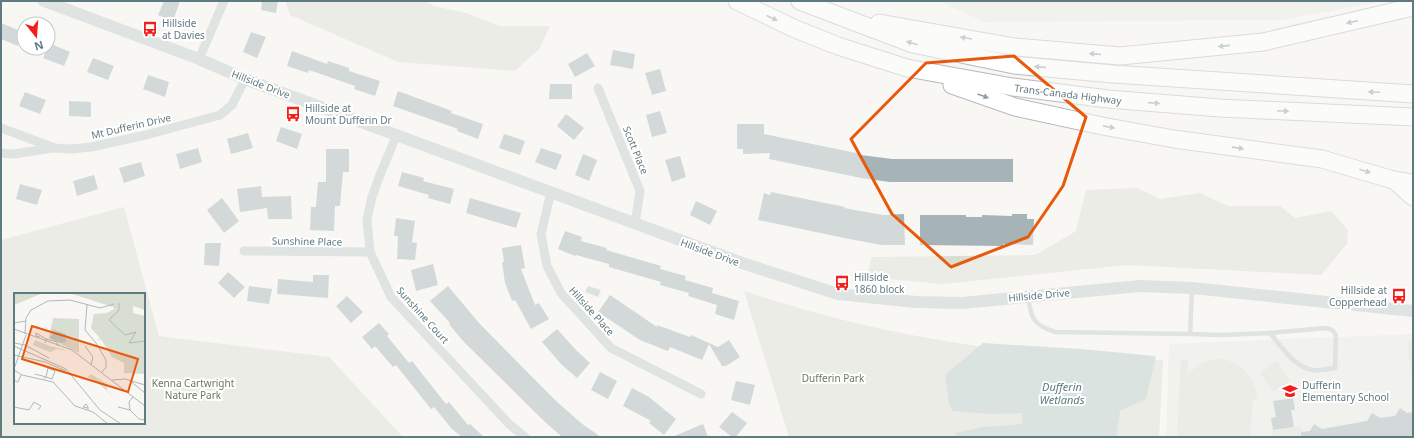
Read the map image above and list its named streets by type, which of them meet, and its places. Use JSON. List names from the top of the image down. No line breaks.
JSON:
{"streets":{"highway":["Trans-Canada Highway"],"street":["Hillside Drive","Mt Dufferin Drive","Scott Place","Sunshine Place","Hillside Place","Sunshine Court"]},"crossings":[["Hillside Drive","Mt Dufferin Drive"],["Hillside Drive","Scott Place"],["Hillside Drive","Hillside Place"],["Hillside Drive","Sunshine Court"],["Sunshine Place","Sunshine Court"]],"water":["Dufferin Wetlands"],"parks":["Dufferin Park","Kenna Cartwright Nature Park"],"places":{"bus stop":["Hillside at Davies","Hillside at Mount Dufferin Dr","Hillside 1860 block","Hillside at Copperhead"],"school or university":["Dufferin Elementary School"]},"north":"bottom"}
